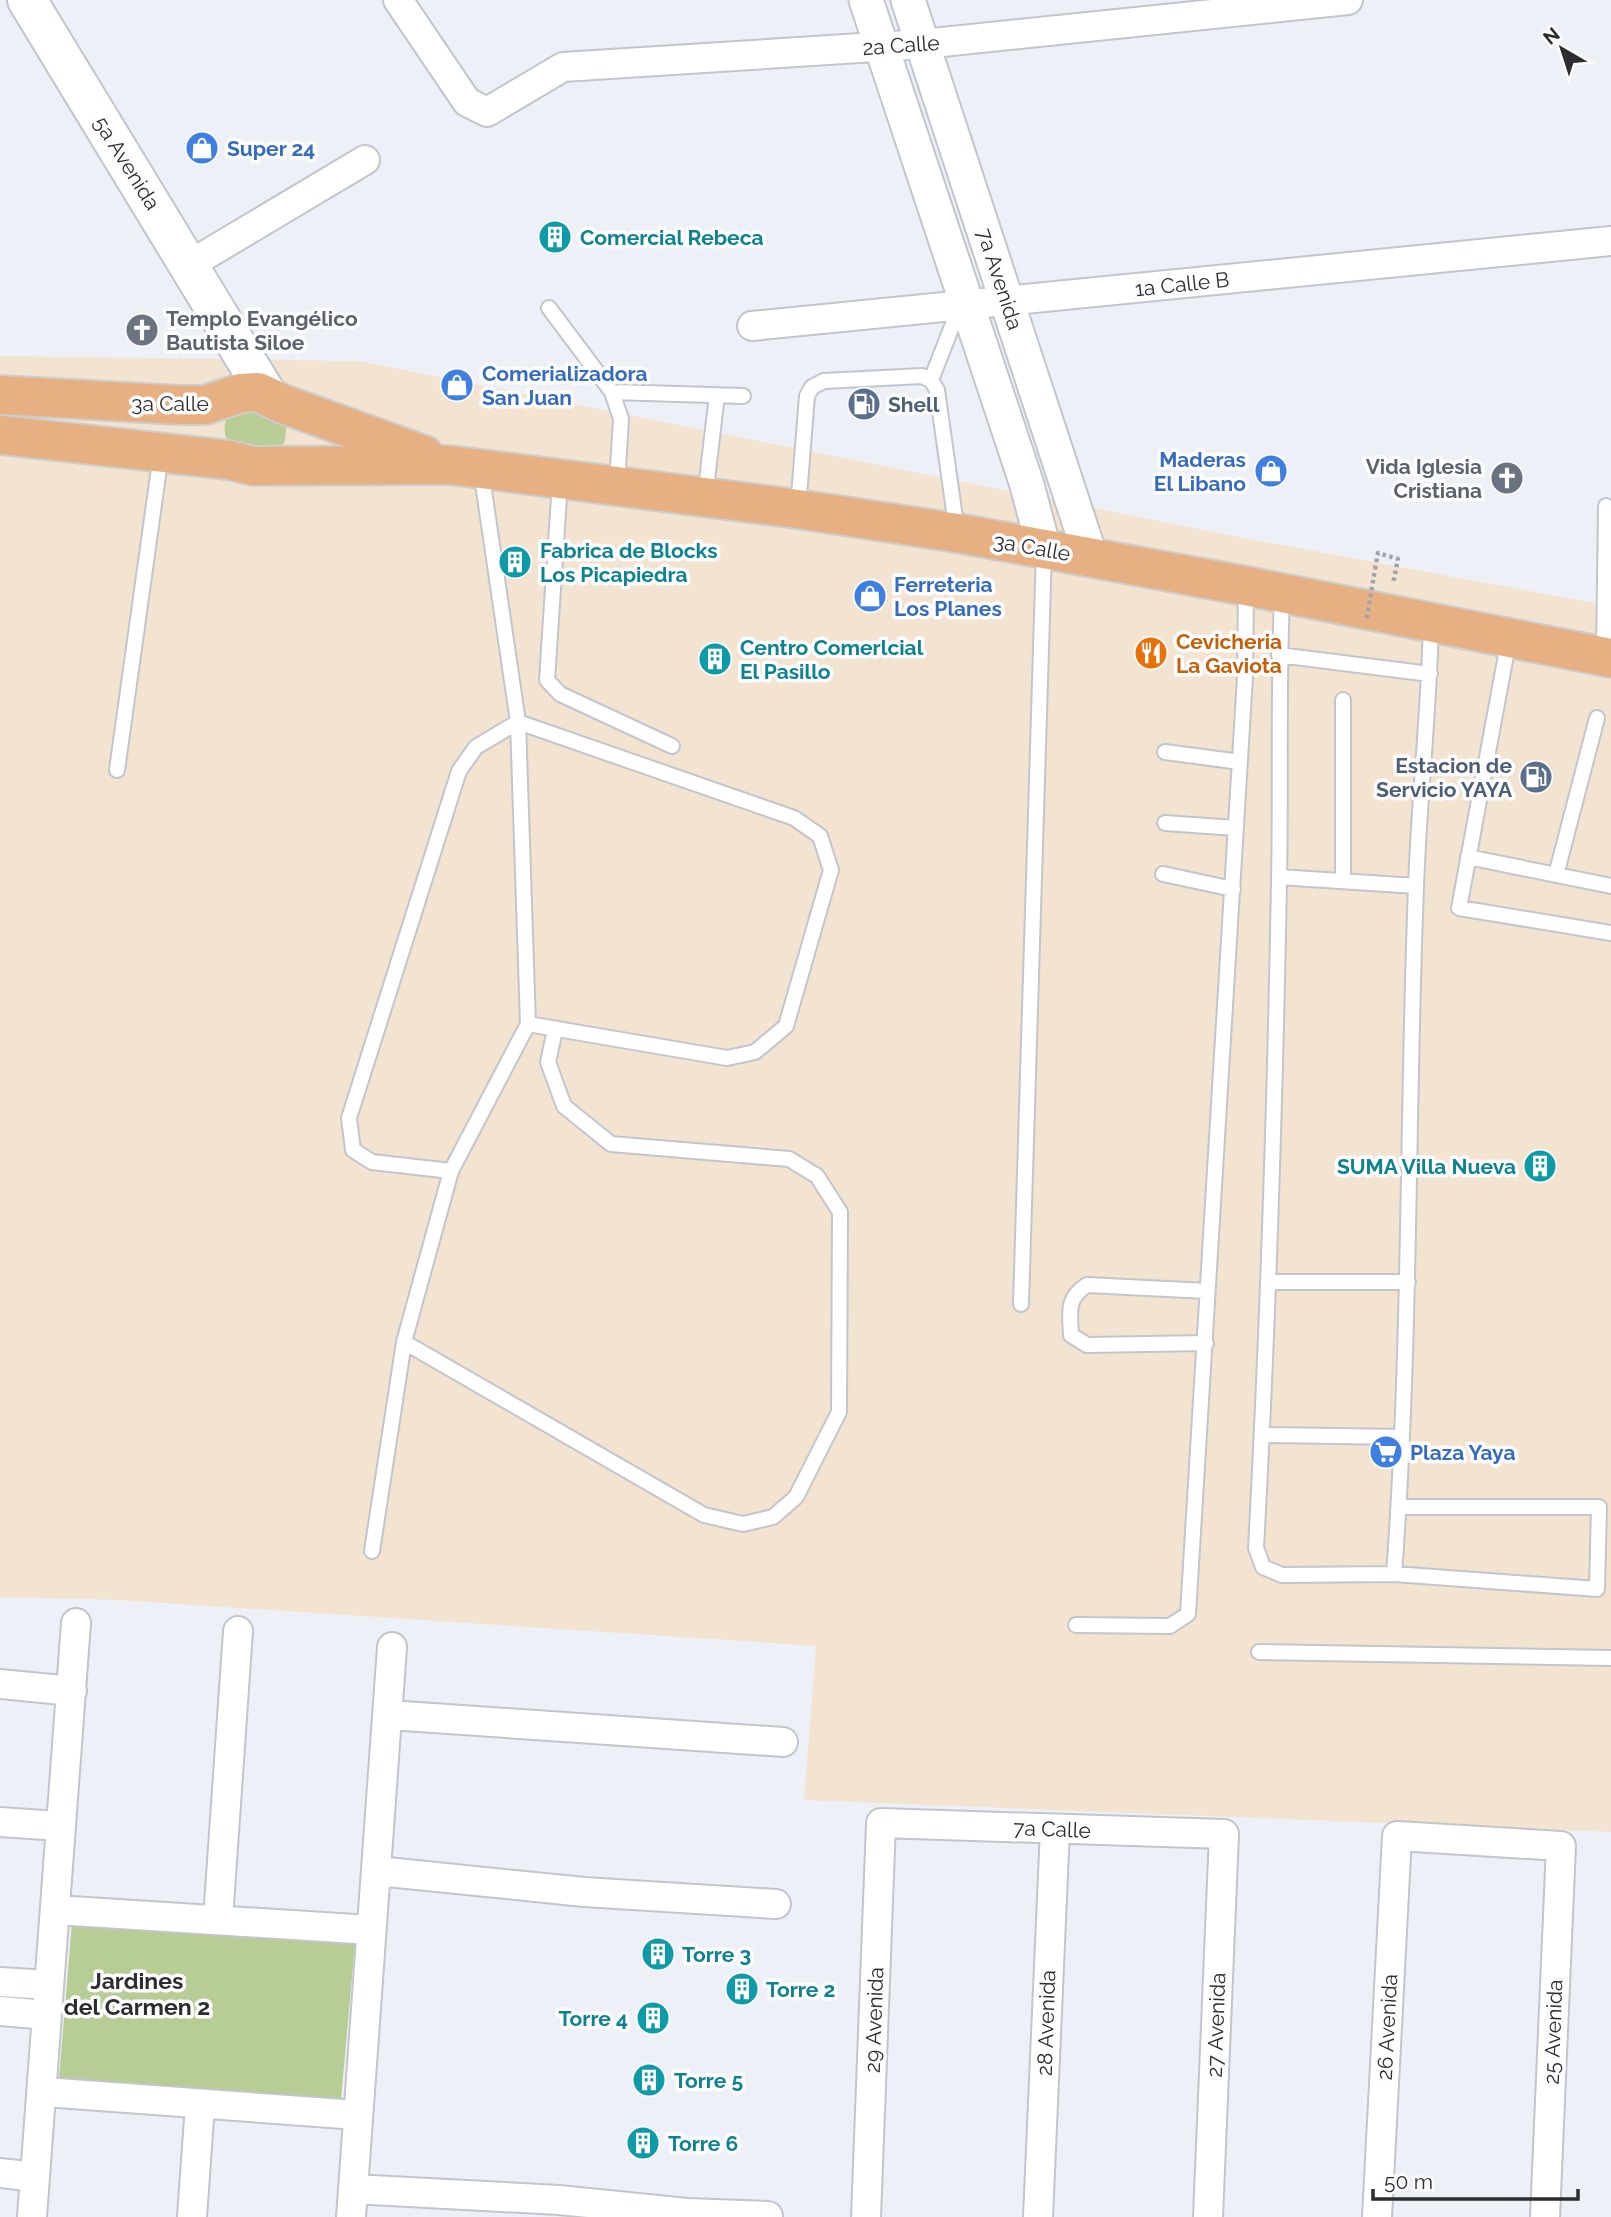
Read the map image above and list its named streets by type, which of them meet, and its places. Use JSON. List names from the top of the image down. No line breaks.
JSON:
{"streets":{"main road":["5a Avenida","3a Calle"],"street":["2a Calle","7a Avenida","1a Calle B","7a Calle","29 Avenida","28 Avenida","27 Avenida","26 Avenida","25 Avenida"]},"crossings":[["2a Calle","7a Avenida"],["5a Avenida","3a Calle"],["7a Avenida","1a Calle B"],["7a Avenida","3a Calle"],["7a Calle","29 Avenida"],["7a Calle","28 Avenida"],["7a Calle","27 Avenida"],["26 Avenida","25 Avenida"]],"districts":["Jardines del Carmen 2"],"places":{"shop":["Super 24","Comerializadora San Juan","Maderas El Libano","Ferreteria Los Planes"],"building":["Comercial Rebeca","Fabrica de Blocks Los Picapiedra","Centro Comerlcial El Pasillo","SUMA Villa Nueva","Torre 3","Torre 2","Torre 4","Torre 5","Torre 6"],"church":["Templo Evangélico Bautista Siloe","Vida Iglesia Cristiana"],"fuel station":["Shell","Estacion de Servicio YAYA"],"restaurant":["Cevicheria La Gaviota"],"supermarket":["Plaza Yaya"]},"scale_bar":"50 m","north":"top left"}
